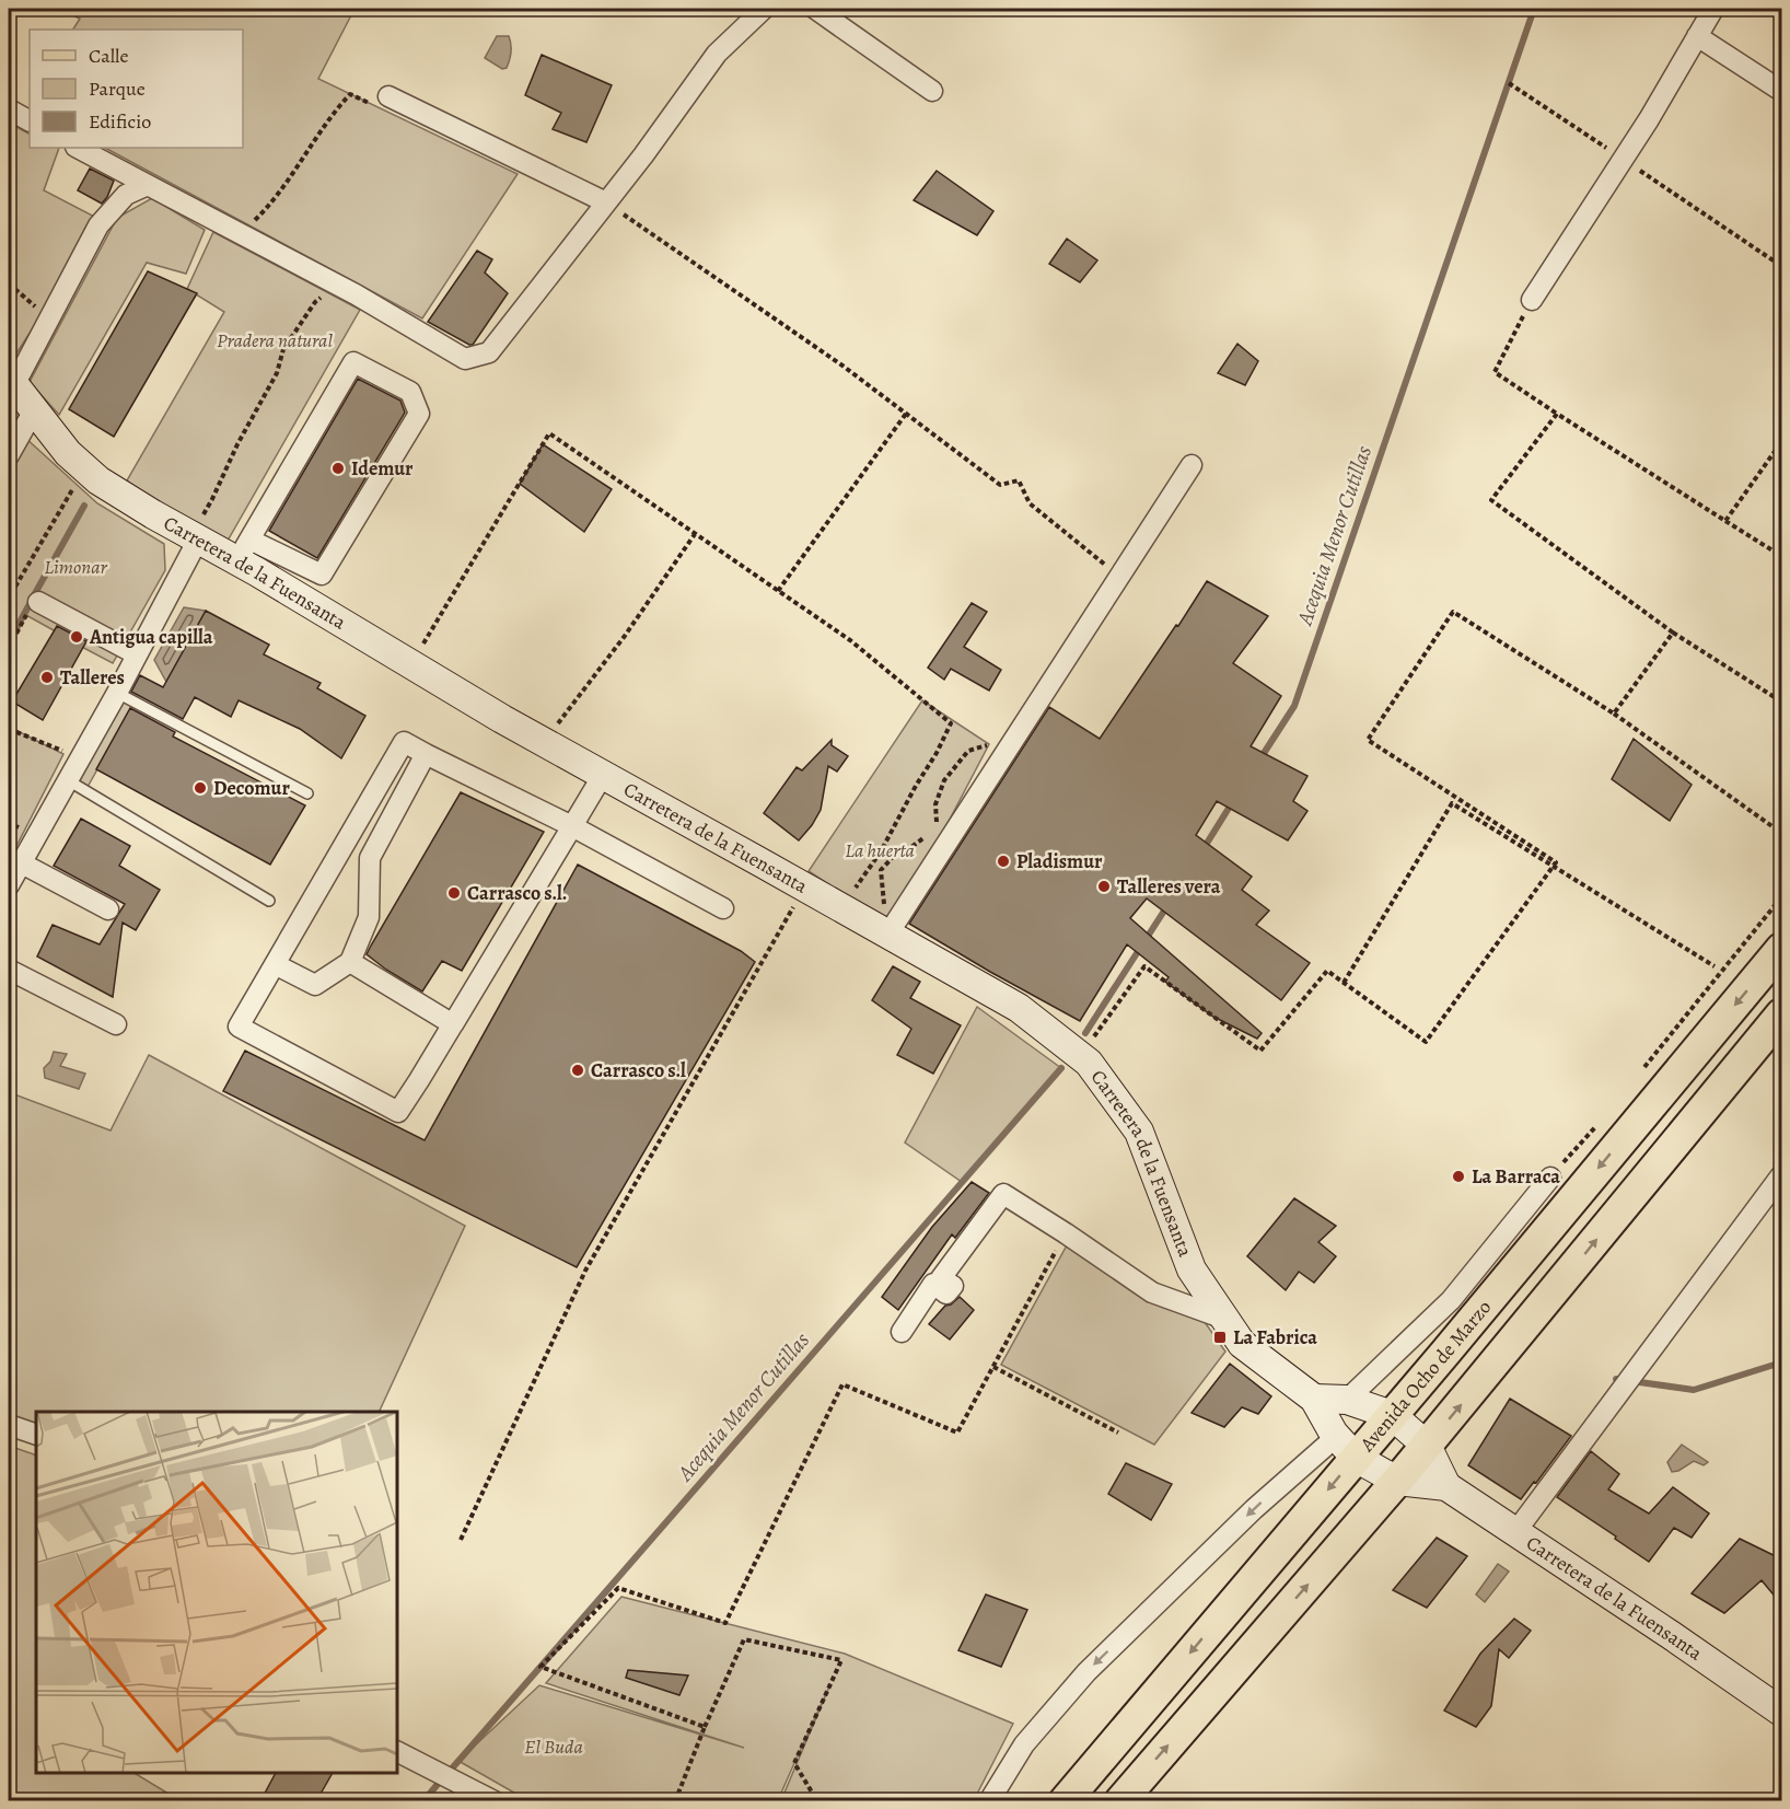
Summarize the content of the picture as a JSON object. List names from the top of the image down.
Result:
{
  "streets": {
    "main road": ["Carretera de la Fuensanta", "Avenida Ocho de Marzo"]
  },
  "water": ["Acequia Menor Cutillas"],
  "parks": [
    "Pradera natural",
    "Limonar",
    "La huerta",
    "El Buda"
  ],
  "places": {
    "other": [
      "Idemur",
      "Antigua capilla",
      "Talleres",
      "Decomur",
      "Pladismur",
      "Talleres vera",
      "Carrasco s.l.",
      "Carrasco s.l",
      "La Barraca"
    ],
    "transit": ["La Fabrica"]
  },
  "legend": ["Calle", "Parque", "Edificio"]
}
